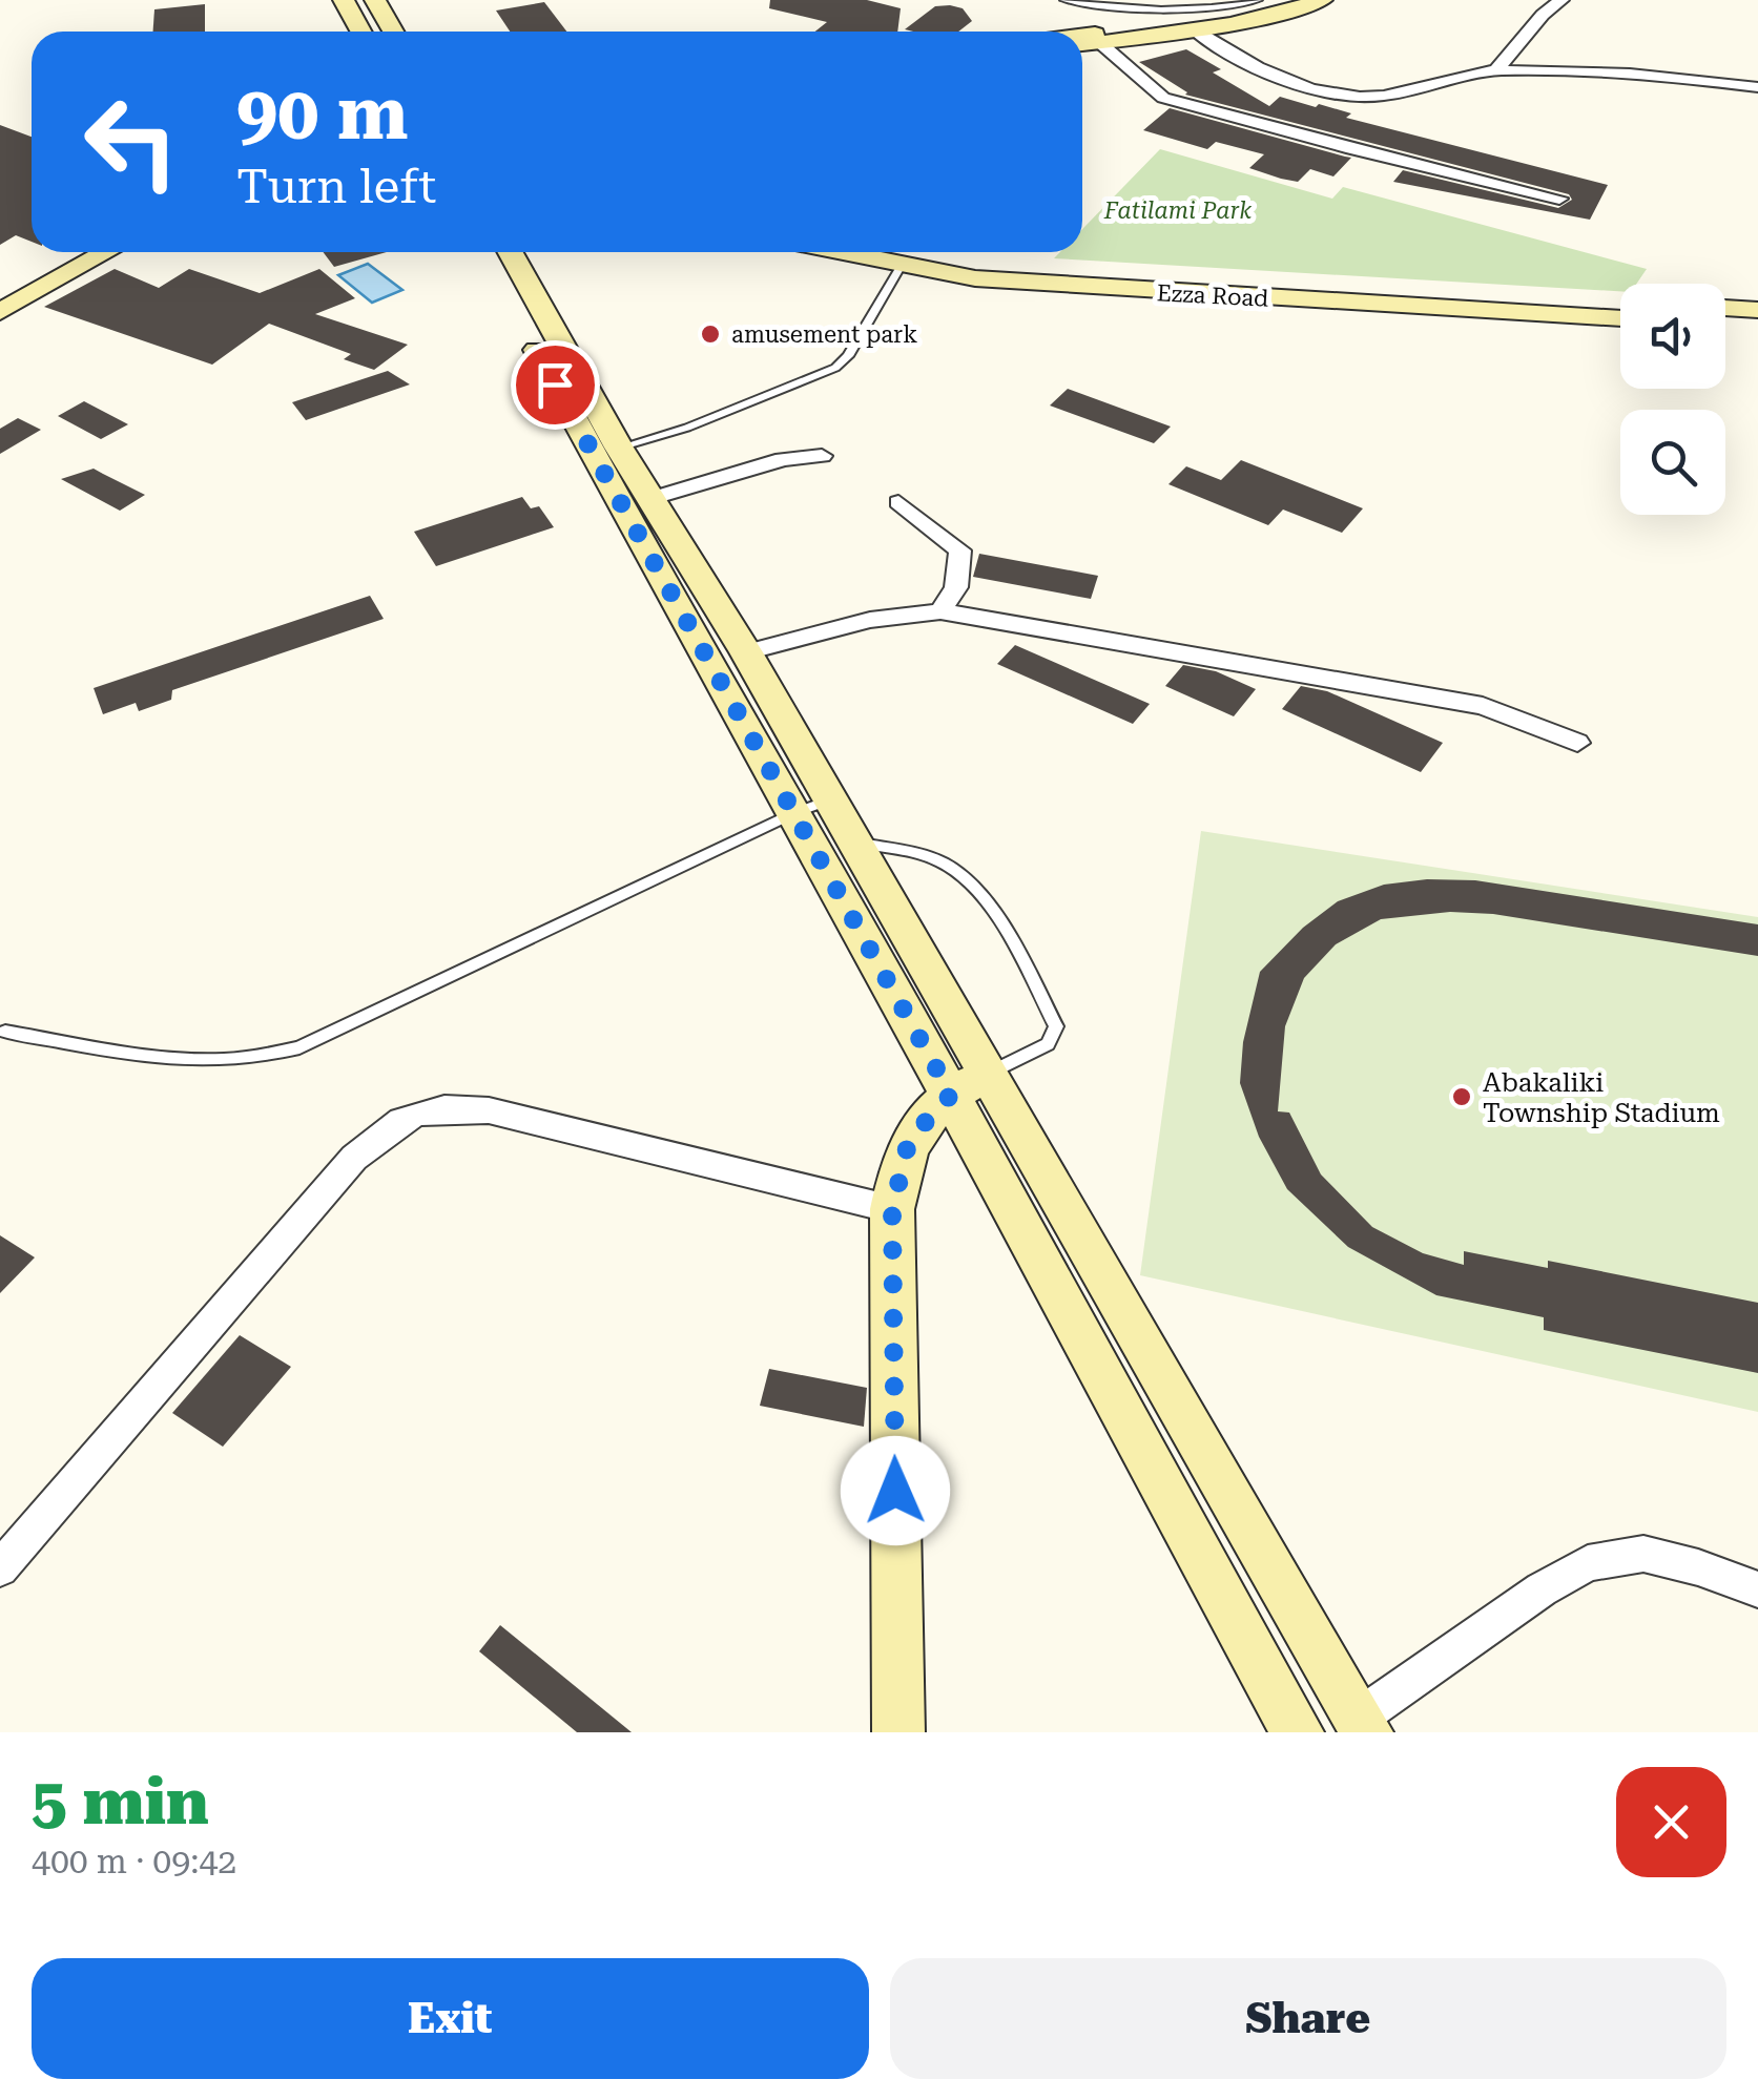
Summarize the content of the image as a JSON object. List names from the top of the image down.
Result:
{
  "streets": {
    "main road": ["Ezza Road"]
  },
  "parks": ["Fatilami Park"],
  "places": ["amusement park", "Abakaliki Township Stadium"],
  "page": {
    "turn": ["90 m", "Turn left"],
    "heading": ["5 min", "400 m · 09:42"],
    "buttons": ["Exit", "Share"]
  }
}
